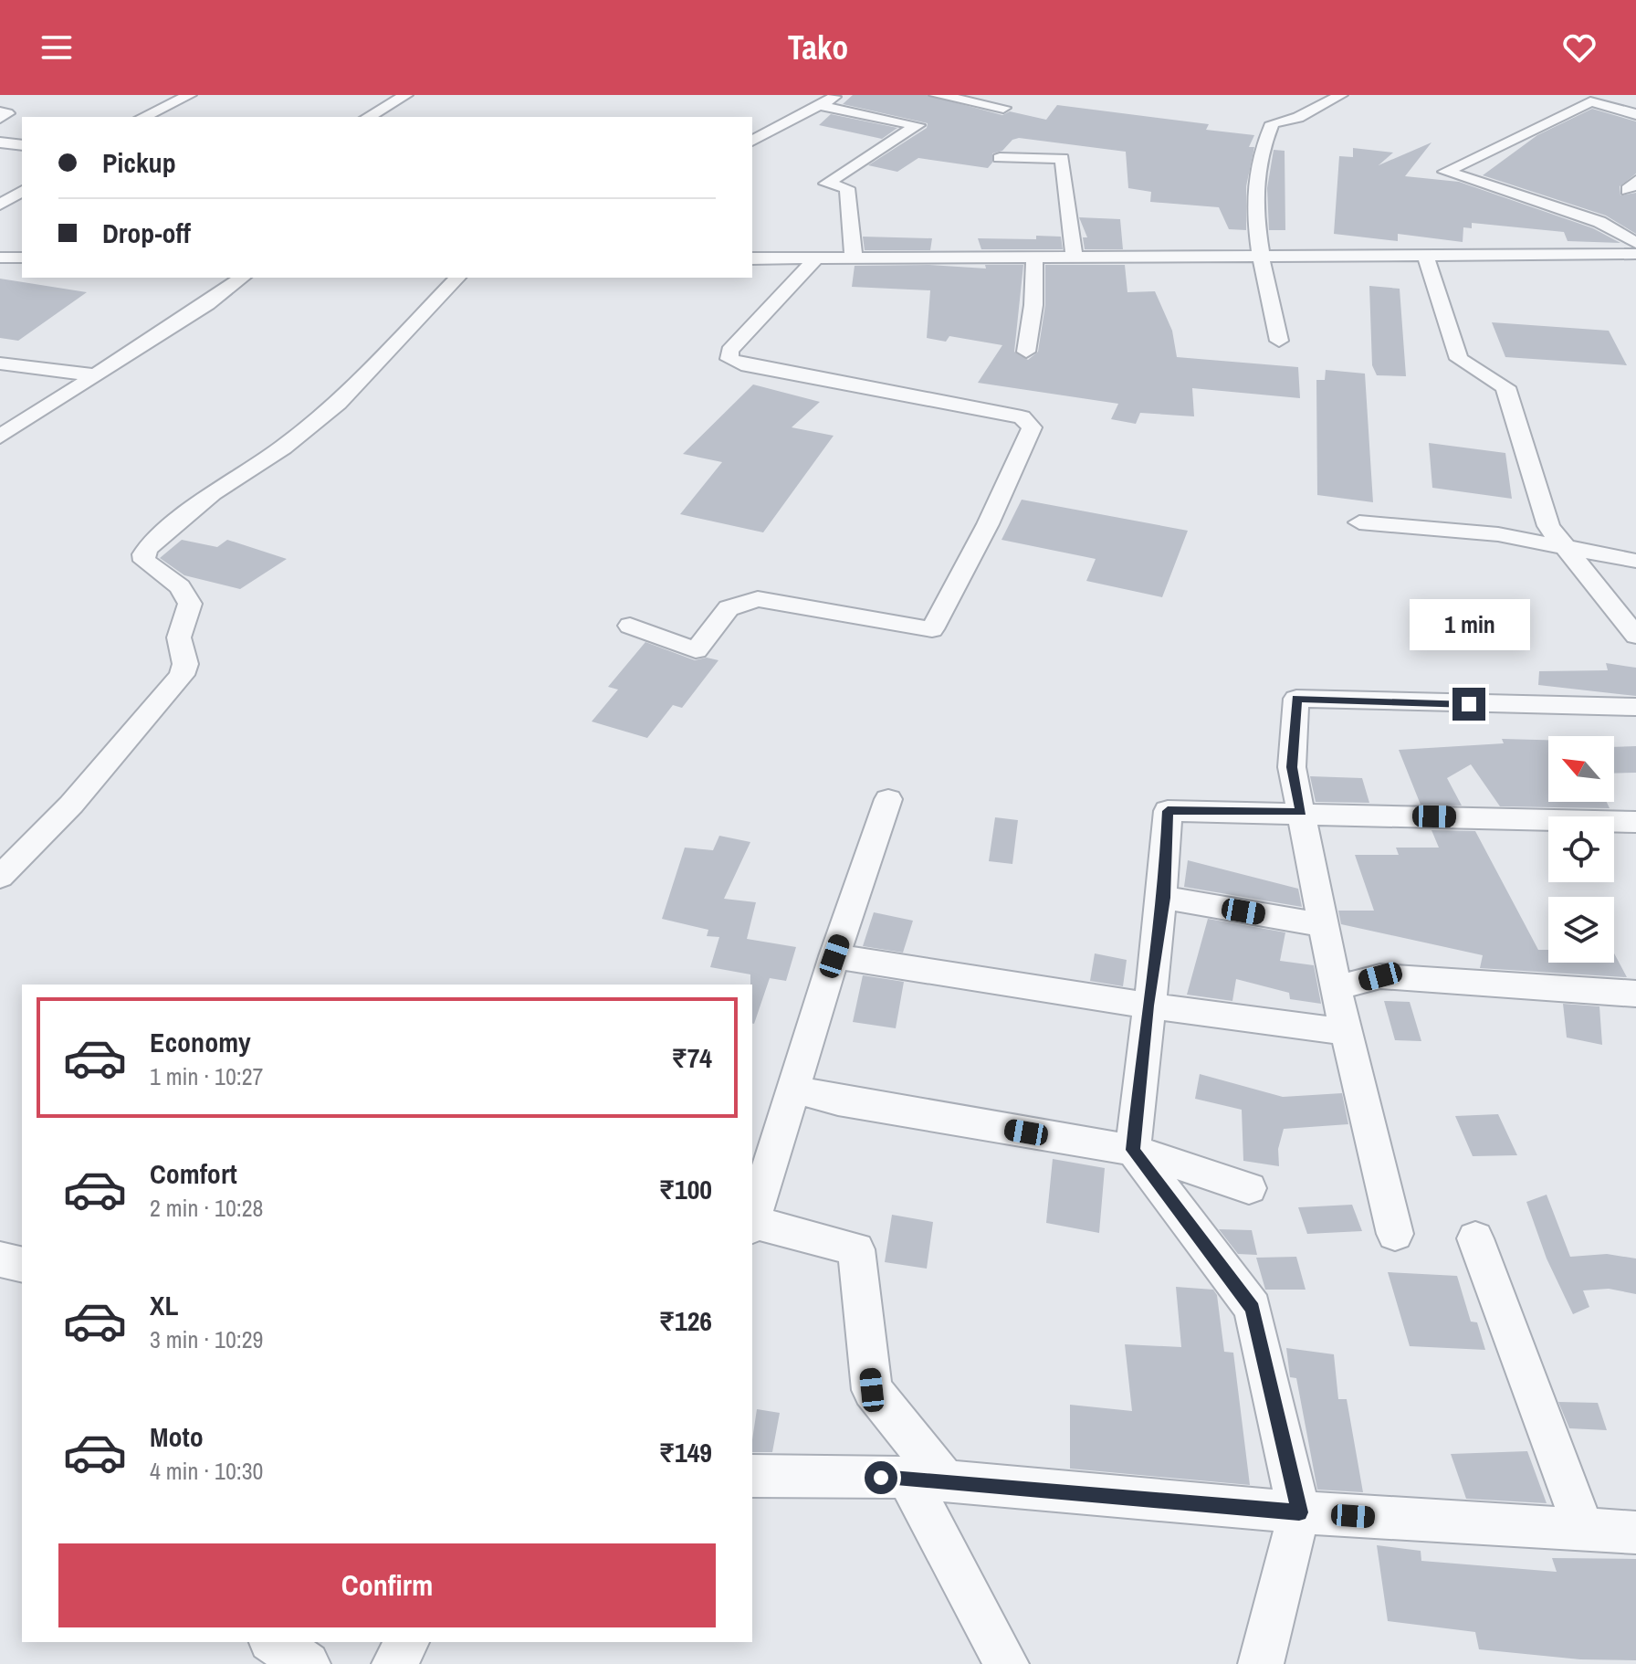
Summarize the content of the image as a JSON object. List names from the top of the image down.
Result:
{
  "north": "top left",
  "page": {
    "header": "Tako",
    "banner": ["Pickup", "Drop-off"],
    "bubble": "1 min",
    "list": [
      {
        "name": "Economy",
        "note": "1 min · 10:27",
        "value": "₹74"
      },
      {
        "name": "Comfort",
        "note": "2 min · 10:28",
        "value": "₹100"
      },
      {
        "name": "XL",
        "note": "3 min · 10:29",
        "value": "₹126"
      },
      {
        "name": "Moto",
        "note": "4 min · 10:30",
        "value": "₹149"
      }
    ],
    "buttons": "Confirm"
  }
}
